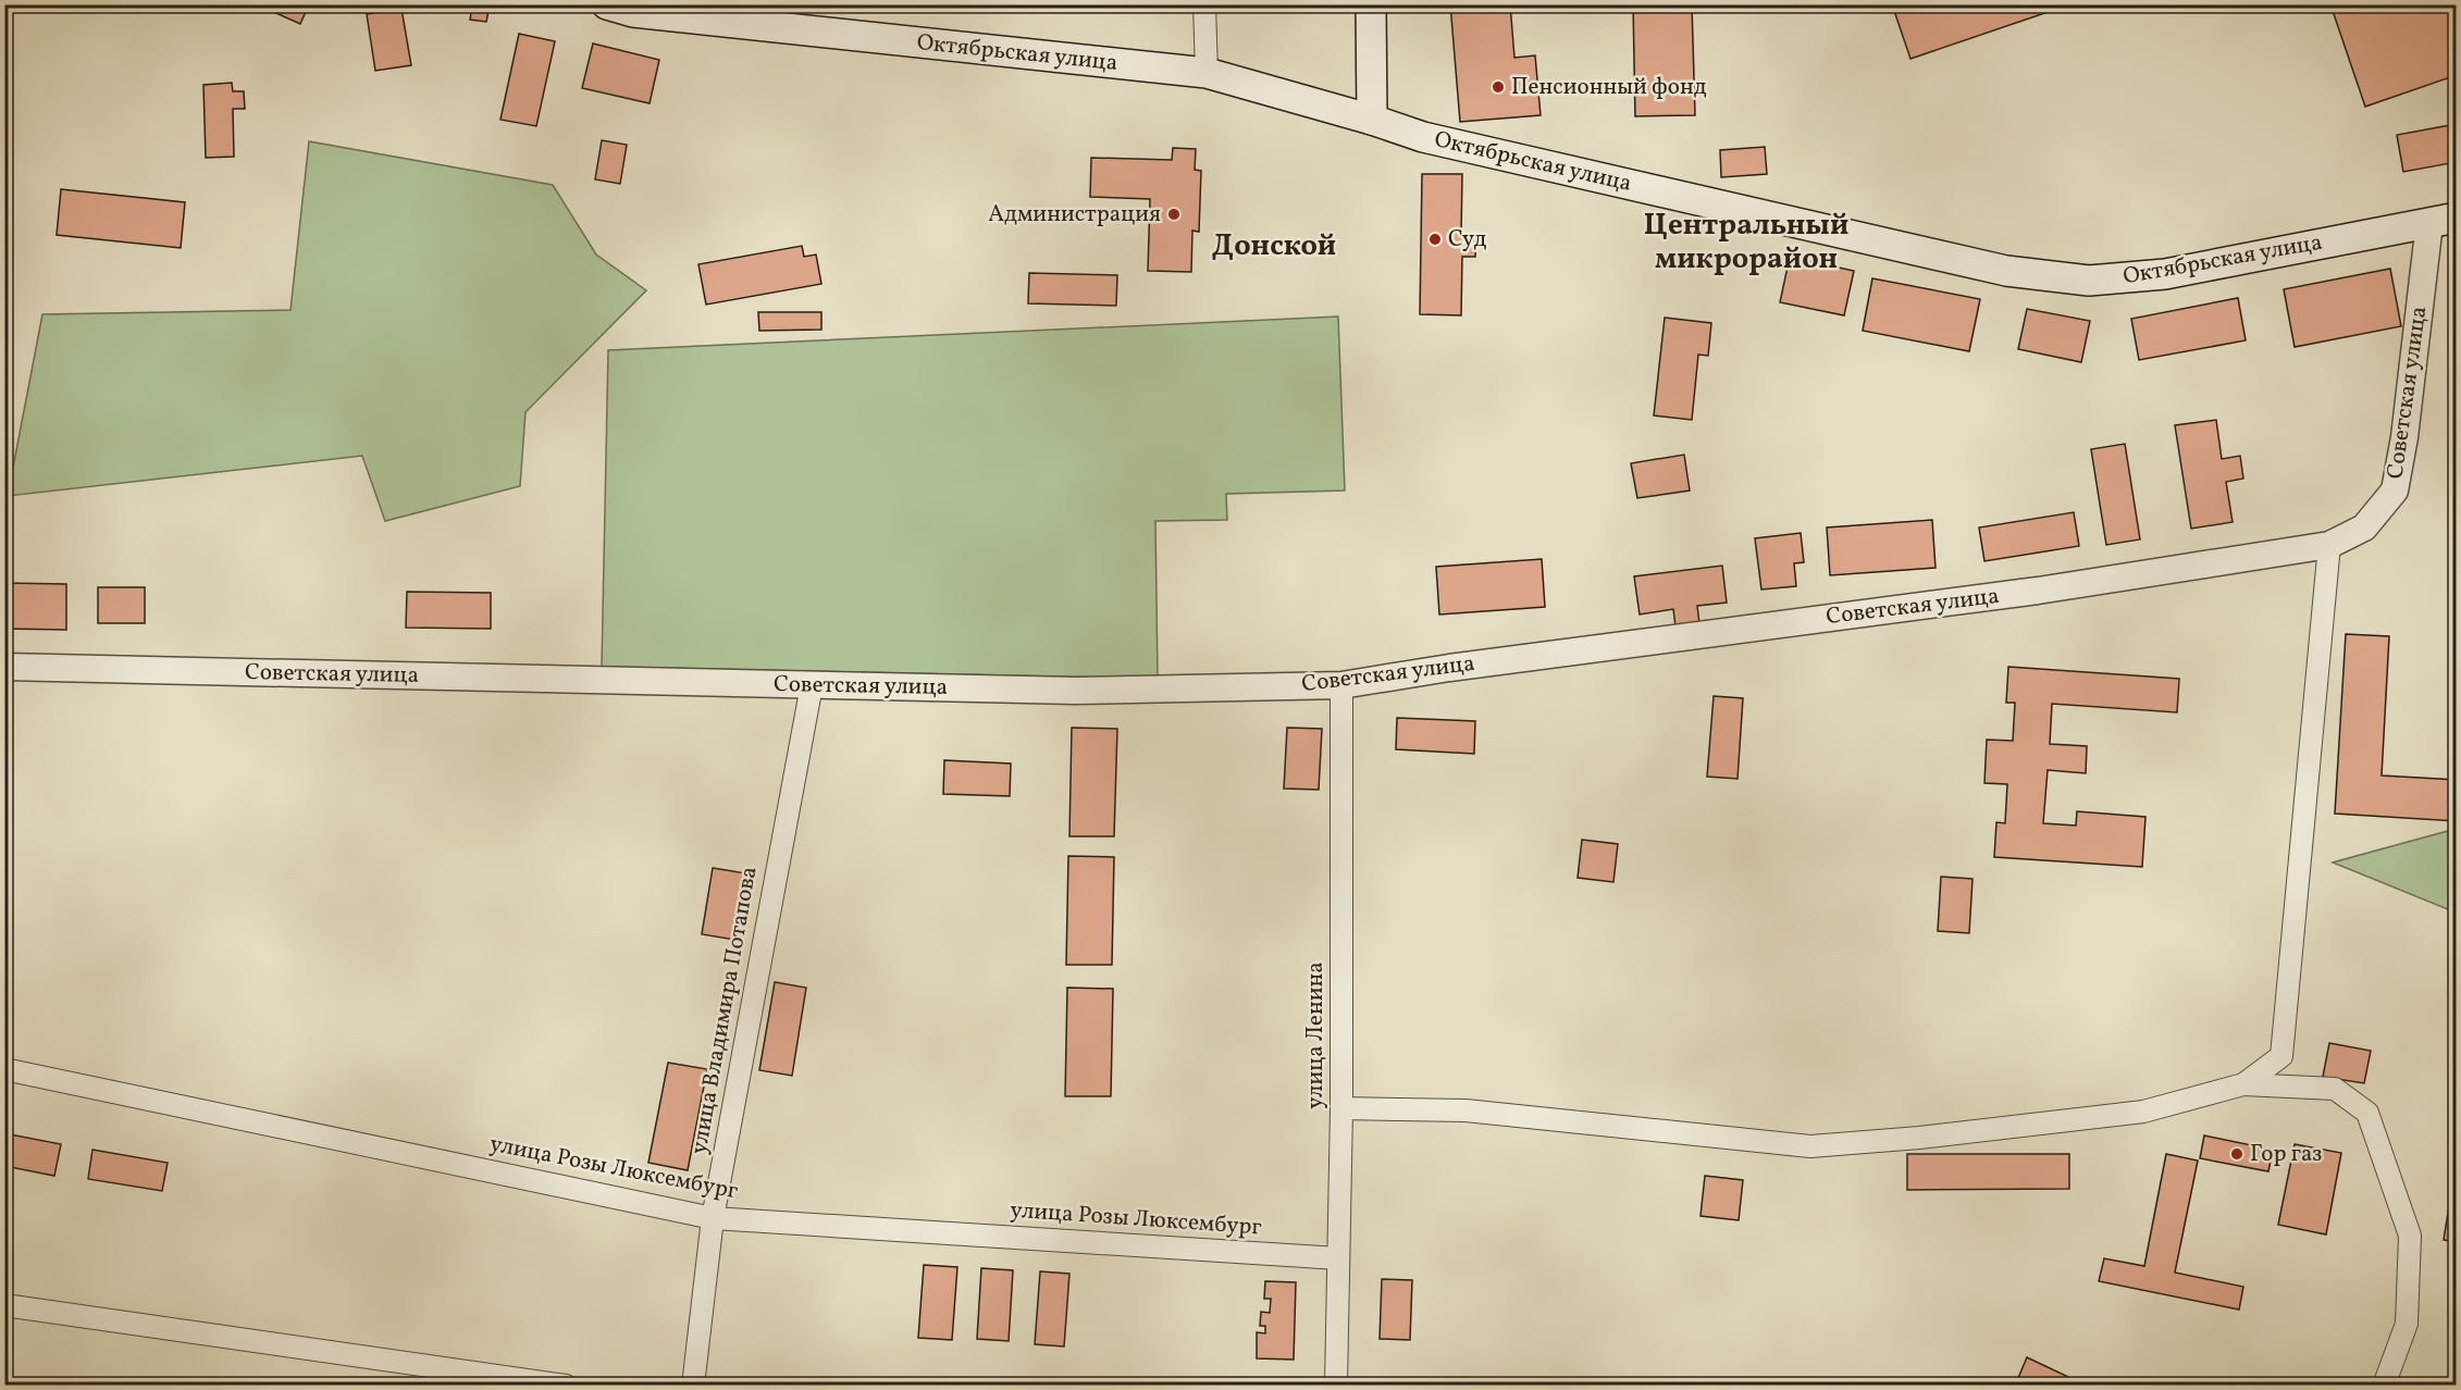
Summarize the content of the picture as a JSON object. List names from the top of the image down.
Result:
{
  "streets": {
    "main road": ["Октябрьская улица"],
    "street": [
      "Советская улица",
      "улица Владимира Потапова",
      "улица Ленина",
      "улица Розы Люксембург"
    ]
  },
  "crossings": [
    ["Октябрьская улица", "Советская улица"],
    ["Советская улица", "улица Владимира Потапова"],
    ["Советская улица", "улица Ленина"],
    ["улица Владимира Потапова", "улица Розы Люксембург"],
    ["улица Ленина", "улица Розы Люксембург"]
  ],
  "districts": ["Центральный микрорайон", "Донской"],
  "places": [
    "Пенсионный фонд",
    "Администрация",
    "Суд",
    "Гор газ"
  ]
}
